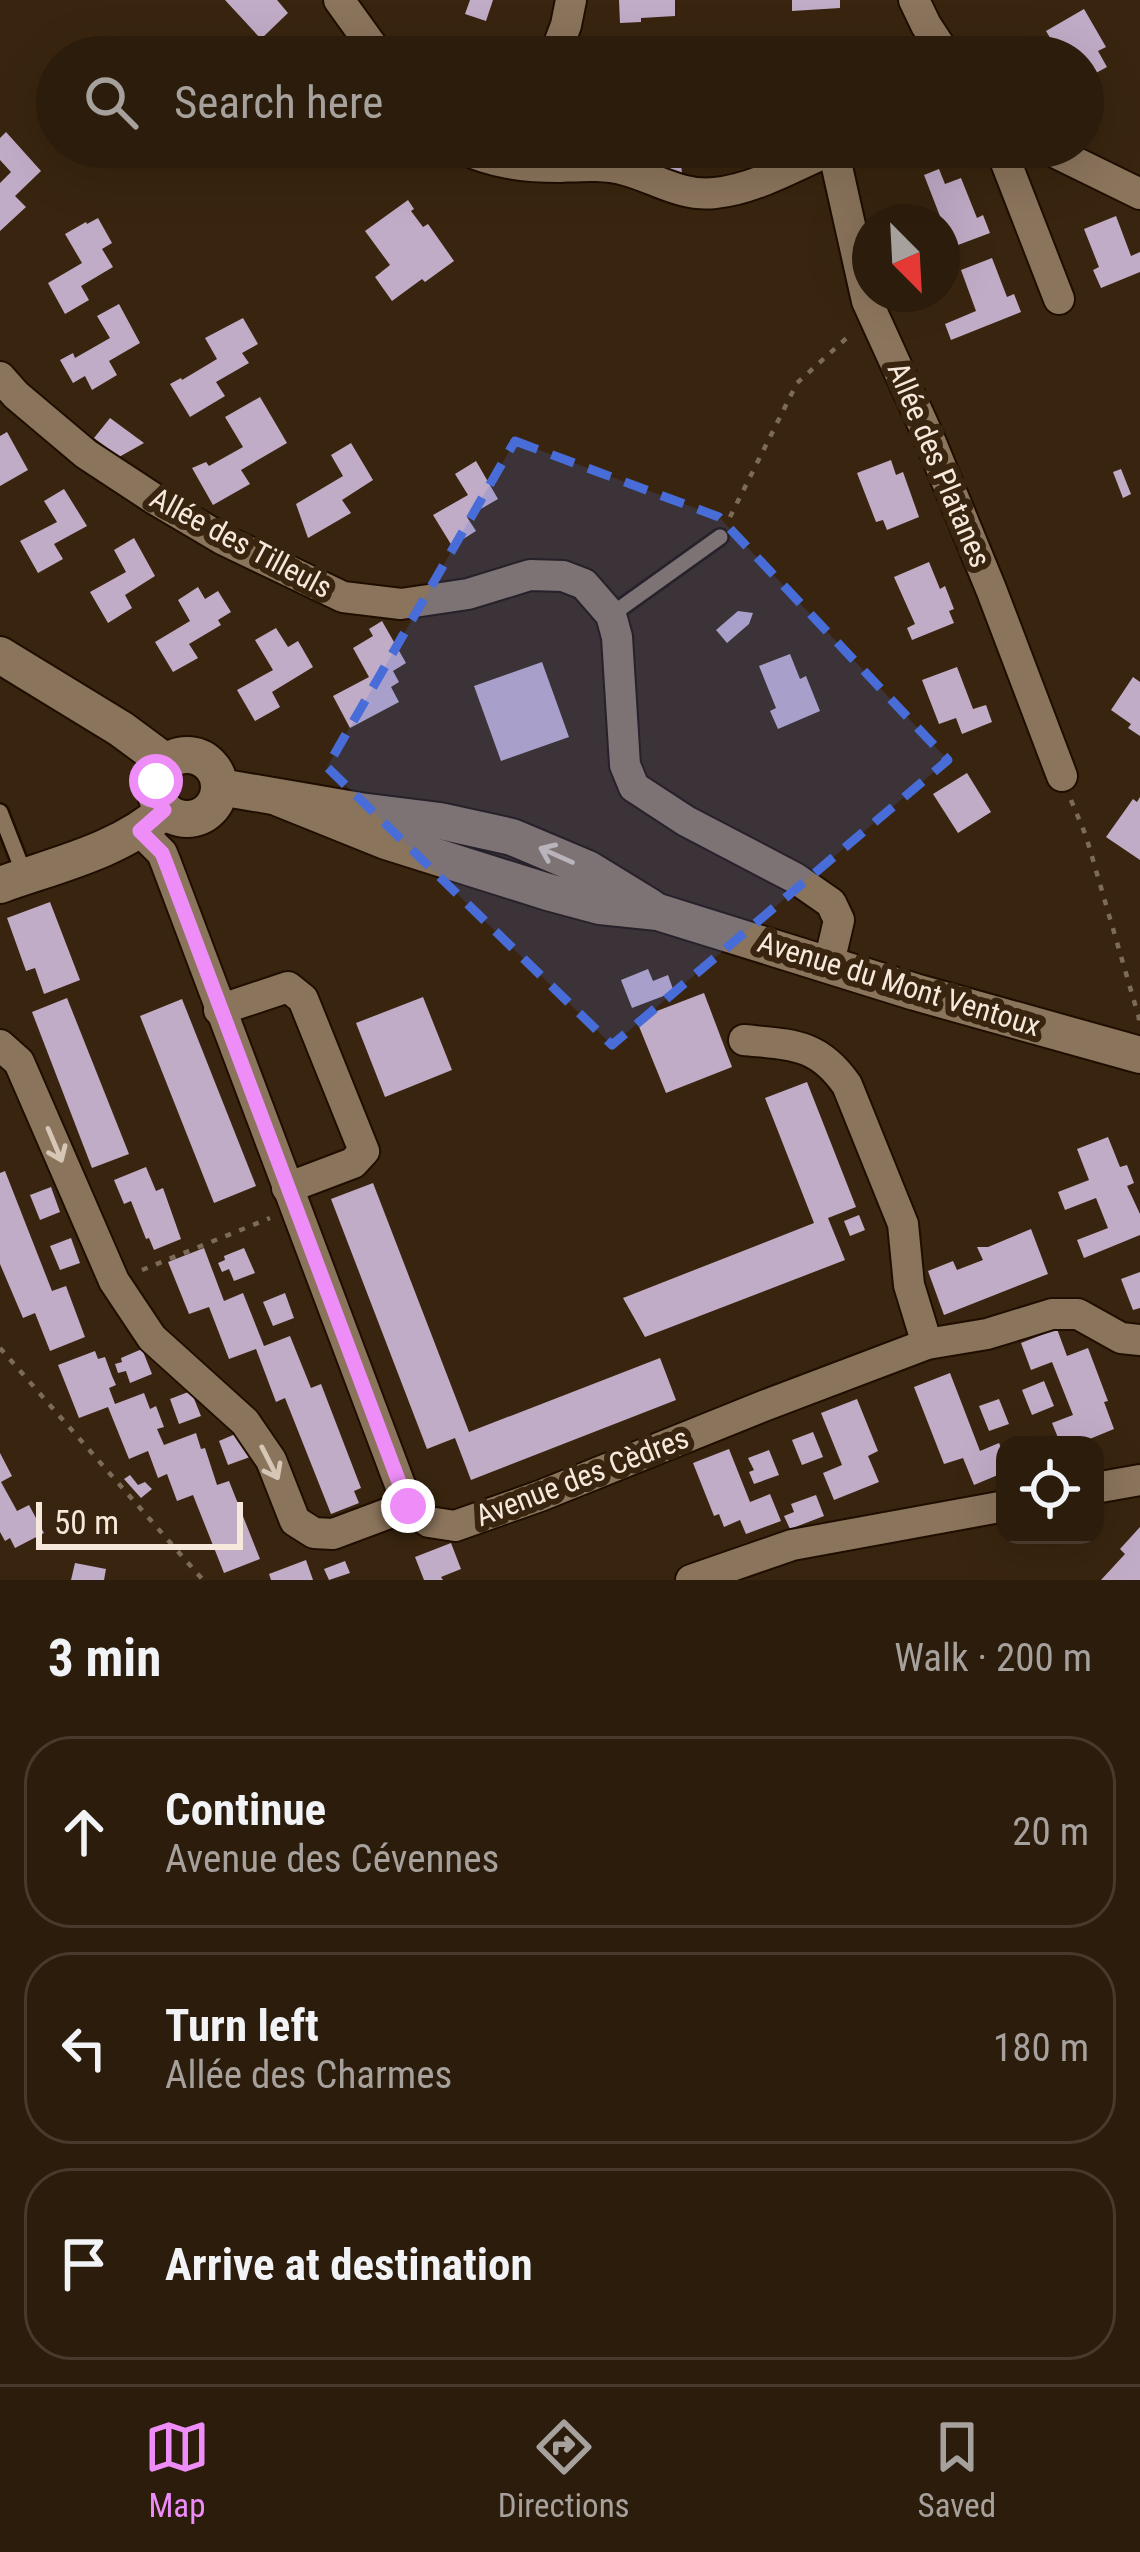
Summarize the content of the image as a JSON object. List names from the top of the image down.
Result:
{
  "streets": {
    "street": [
      "Allée des Platanes",
      "Allée des Tilleuls",
      "Avenue du Mont Ventoux",
      "Avenue des Cèdres"
    ]
  },
  "scale_bar": "50 m",
  "north": "bottom right",
  "page": {
    "search": "Search here",
    "scale": "50 m",
    "heading": ["3 min", "Walk · 200 m"],
    "list": [
      ["Continue", "Avenue des Cévennes", "20 m"],
      ["Turn left", "Allée des Charmes", "180 m"],
      "Arrive at destination"
    ],
    "nav": ["Map", "Directions", "Saved"]
  }
}
